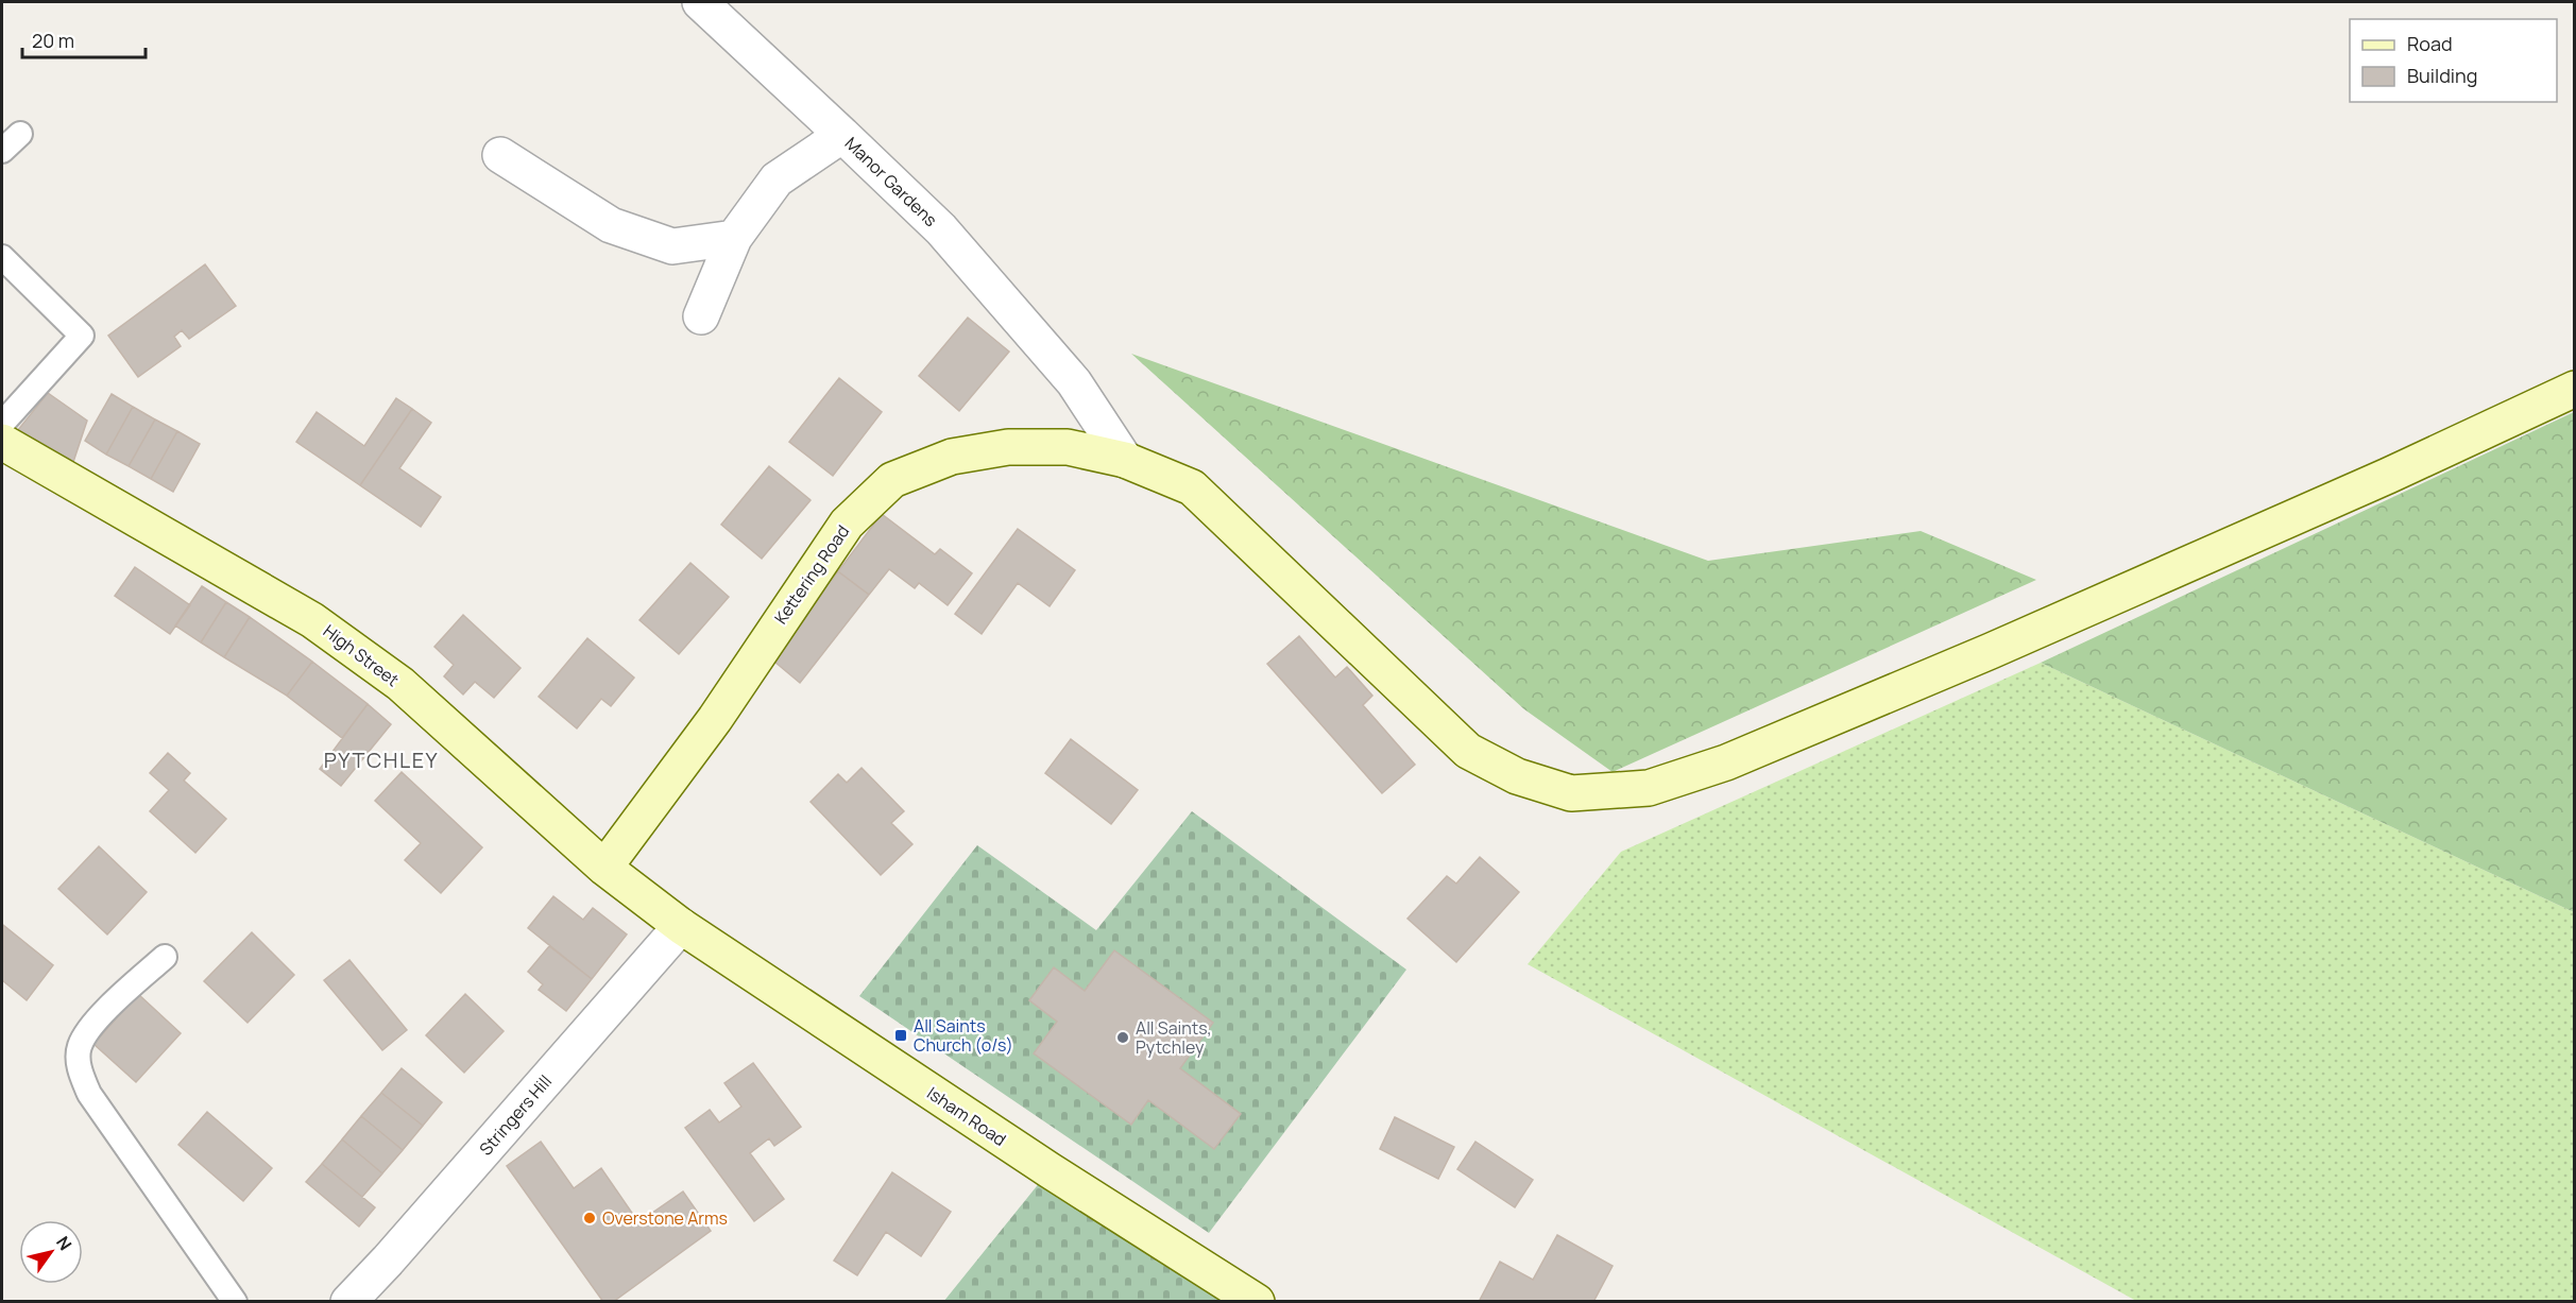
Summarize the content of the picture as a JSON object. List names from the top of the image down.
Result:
{
  "streets": {
    "street": [
      "Manor Gardens",
      "Kettering Road",
      "High Street",
      "Stringers Hill",
      "Isham Road"
    ]
  },
  "crossings": [
    ["Manor Gardens", "Kettering Road"],
    ["Kettering Road", "High Street"],
    ["High Street", "Stringers Hill"],
    ["High Street", "Isham Road"],
    ["Stringers Hill", "Isham Road"]
  ],
  "districts": ["PYTCHLEY"],
  "places": {
    "transit": ["All Saints Church (o/s)"],
    "other": ["All Saints, Pytchley", "Overstone Arms"]
  },
  "legend": ["Road", "Building"],
  "scale_bar": "20 m",
  "north": "top right"
}
